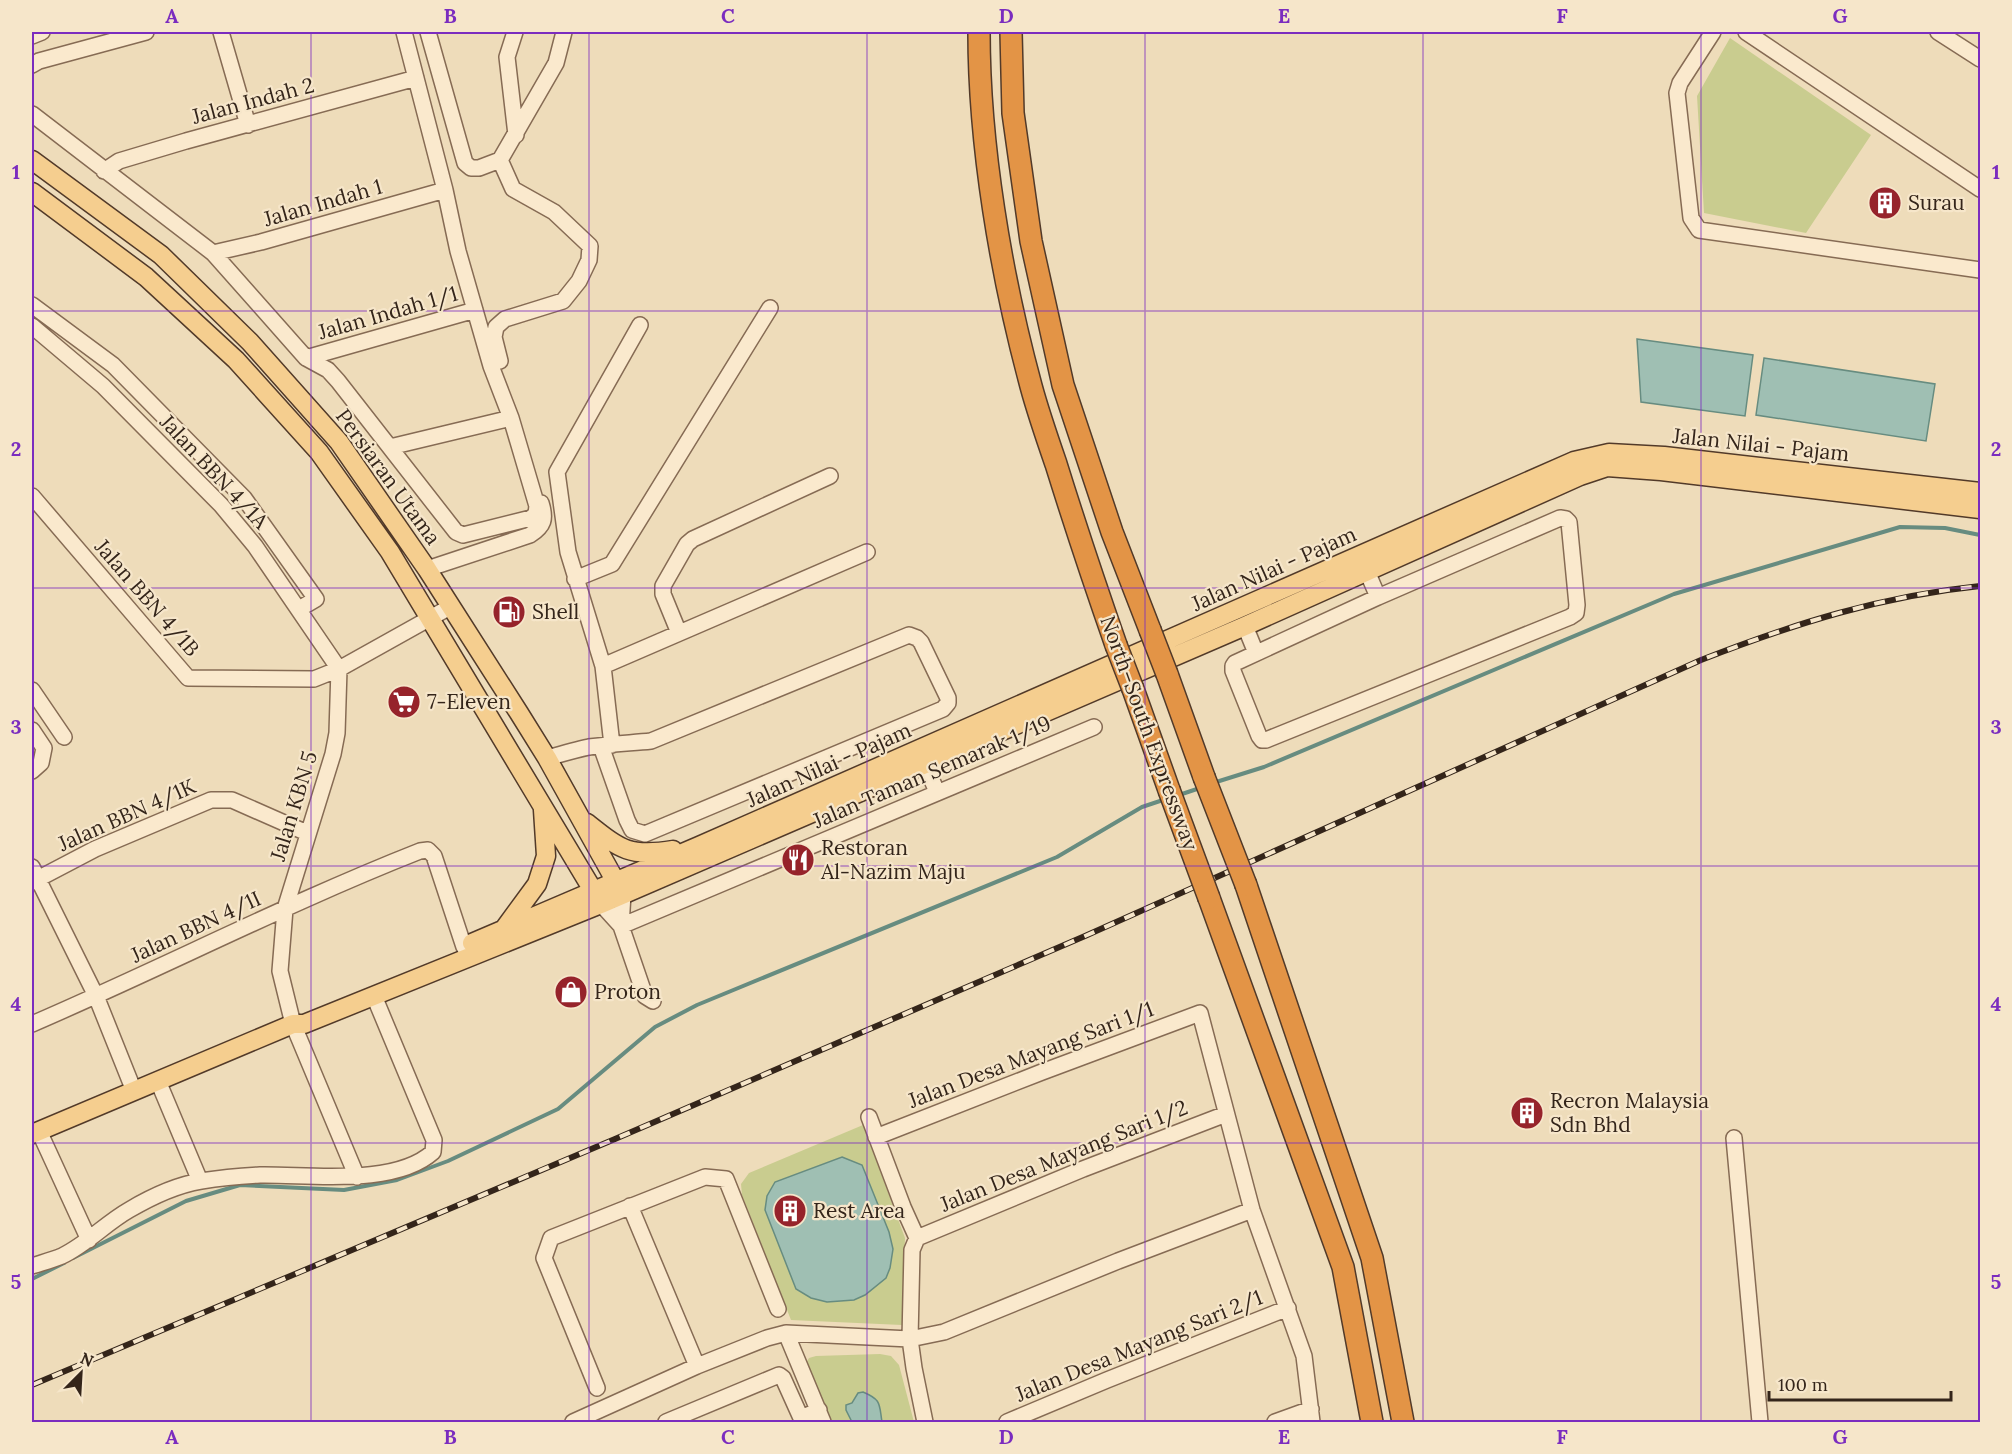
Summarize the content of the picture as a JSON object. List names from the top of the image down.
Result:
{
  "streets": {
    "highway": ["North–South Expressway"],
    "main road": ["Jalan Nilai - Pajam", "Persiaran Utama"],
    "street": [
      "Jalan Indah 2",
      "Jalan Indah 1",
      "Jalan Indah 1/1",
      "Jalan BBN 4/1A",
      "Jalan BBN 4/1B",
      "Jalan Taman Semarak 1/19",
      "Jalan KBN 5",
      "Jalan BBN 4/1K",
      "Jalan BBN 4/1I",
      "Jalan Desa Mayang Sari 1/1",
      "Jalan Desa Mayang Sari 1/2",
      "Jalan Desa Mayang Sari 2/1"
    ]
  },
  "crossings": [
    ["Jalan Indah 2", "Jalan Indah 1/1"],
    ["Jalan Indah 1", "Jalan Indah 1/1"],
    ["Jalan Nilai - Pajam", "Persiaran Utama"],
    ["Jalan BBN 4/1A", "Jalan BBN 4/1B"],
    ["Jalan BBN 4/1A", "Jalan KBN 5"],
    ["Persiaran Utama", "Jalan BBN 4/1B"],
    ["Jalan BBN 4/1B", "Jalan KBN 5"],
    ["Jalan KBN 5", "Jalan BBN 4/1K"],
    ["Jalan KBN 5", "Jalan BBN 4/1I"],
    ["Jalan Desa Mayang Sari 1/1", "Jalan Desa Mayang Sari 1/2"]
  ],
  "places": {
    "building": ["Surau", "Recron Malaysia Sdn Bhd", "Rest Area"],
    "fuel station": ["Shell"],
    "supermarket": ["7-Eleven"],
    "restaurant": ["Restoran Al-Nazim Maju"],
    "shop": ["Proton"]
  },
  "scale_bar": "100 m",
  "north": "top right",
  "grid": {
    "columns": [
      "A",
      "B",
      "C",
      "D",
      "E",
      "F",
      "G"
    ],
    "rows": [
      "1",
      "2",
      "3",
      "4",
      "5"
    ]
  }
}
